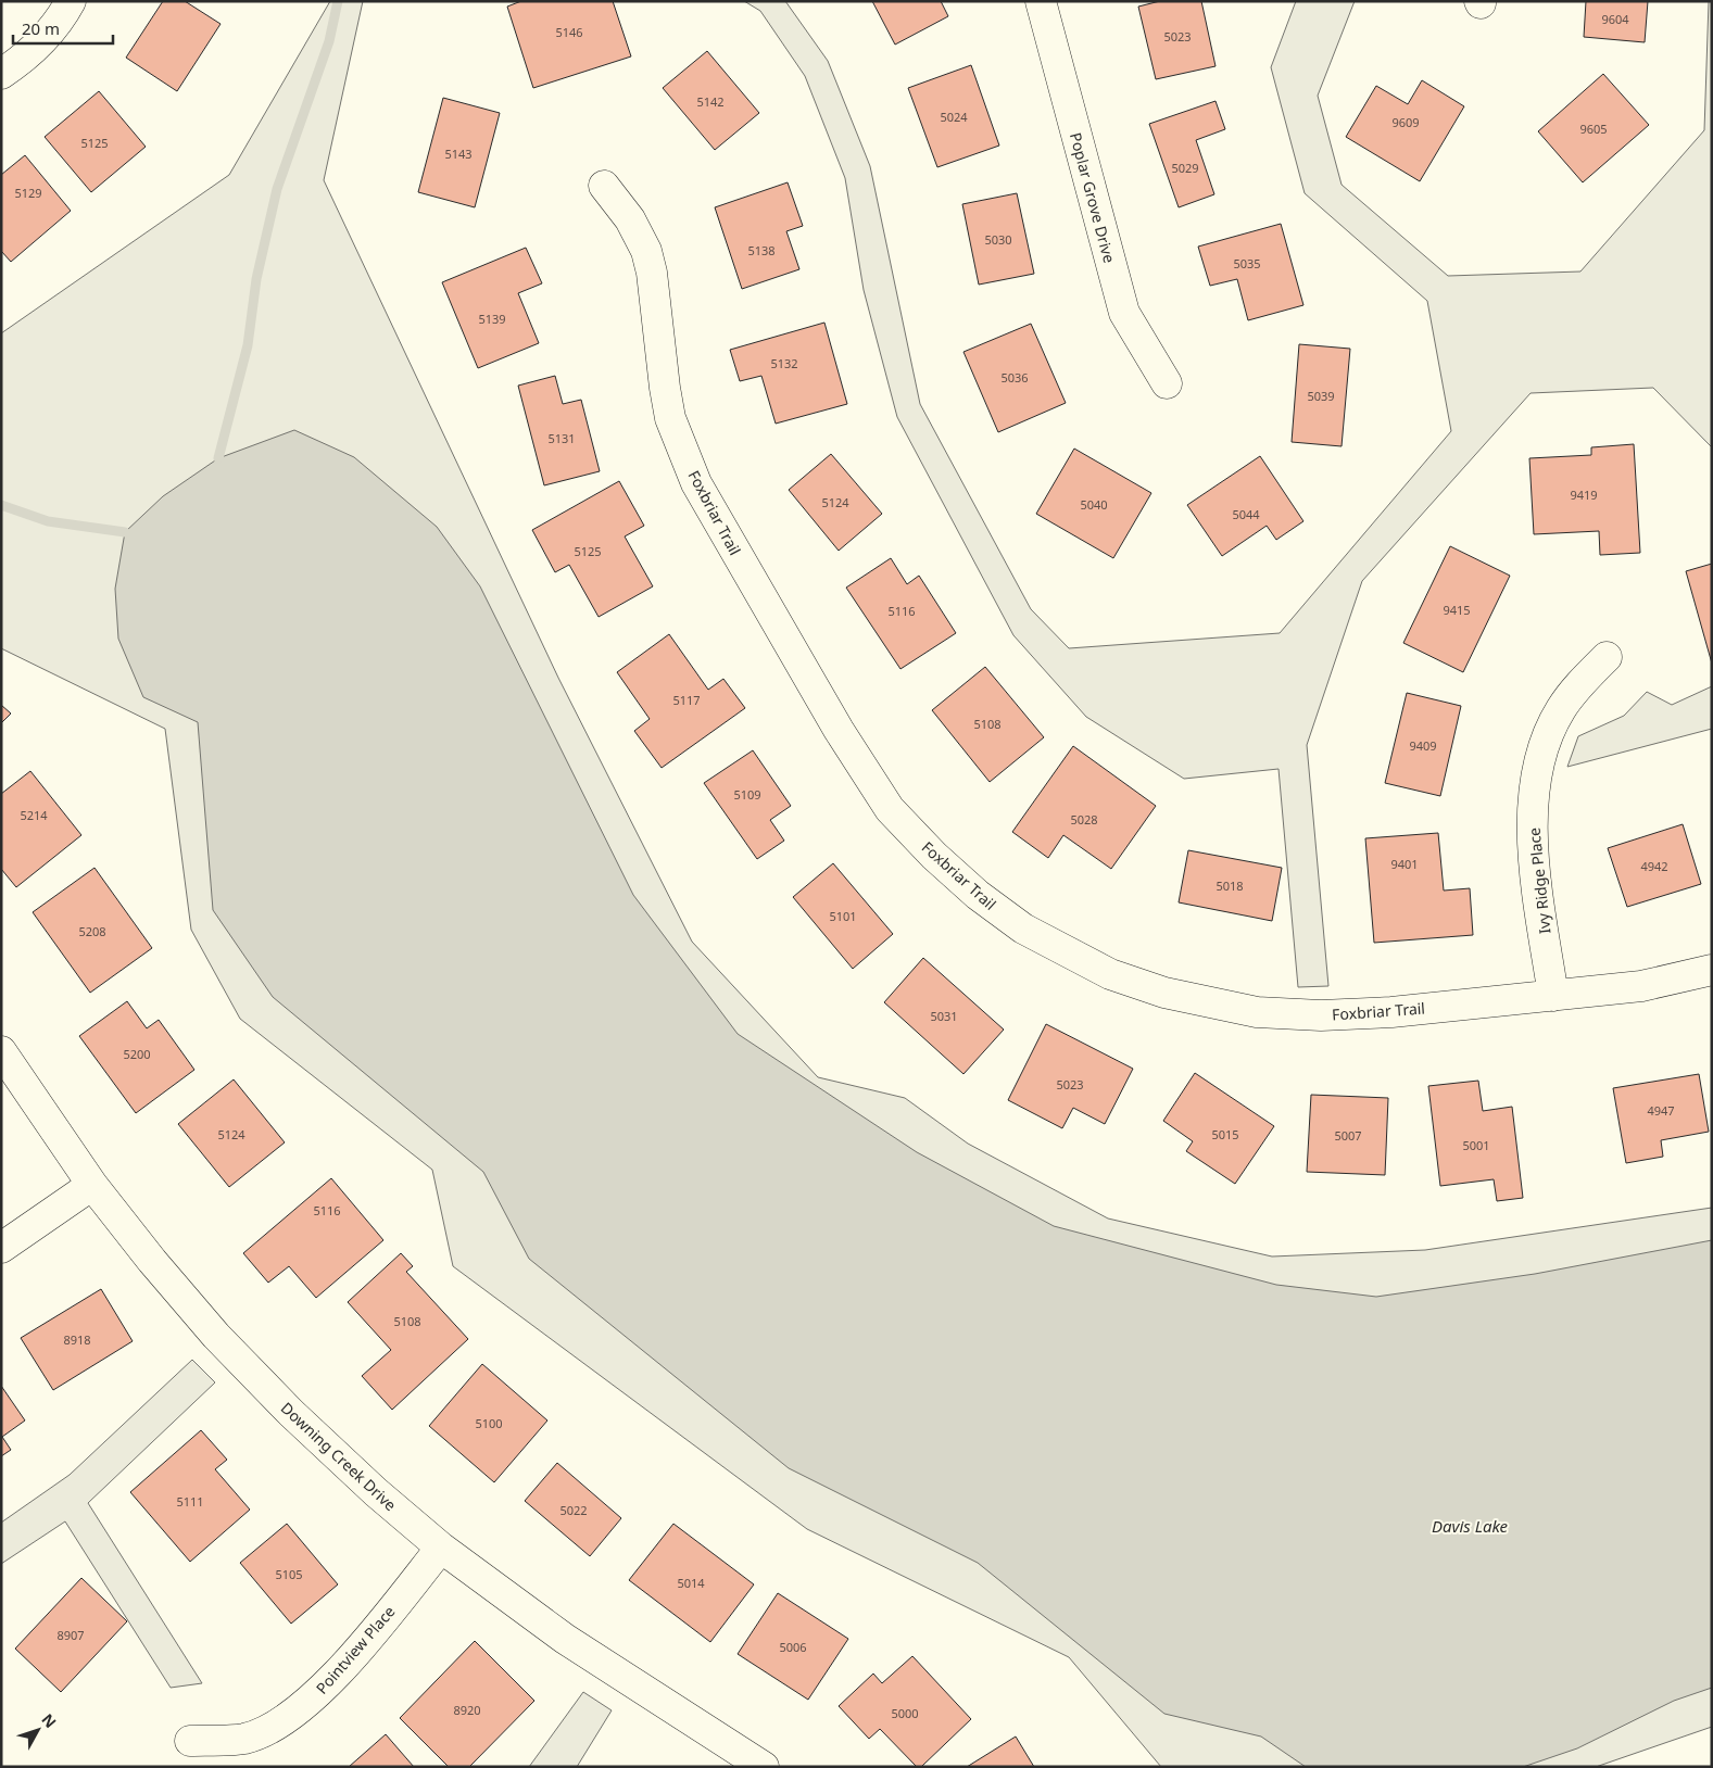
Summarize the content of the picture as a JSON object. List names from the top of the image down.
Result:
{
  "streets": {
    "street": [
      "Poplar Grove Drive",
      "Foxbriar Trail",
      "Ivy Ridge Place",
      "Downing Creek Drive",
      "Pointview Place"
    ]
  },
  "crossings": [
    ["Foxbriar Trail", "Ivy Ridge Place"],
    ["Downing Creek Drive", "Pointview Place"]
  ],
  "water": ["Davis Lake"],
  "house_numbers": [
    "9604",
    "5146",
    "5023",
    "5142",
    "5024",
    "9609",
    "9605",
    "5125",
    "5143",
    "5029",
    "5129",
    "5030",
    "5138",
    "5035",
    "5139",
    "5132",
    "5036",
    "5039",
    "5131",
    "9419",
    "5124",
    "5040",
    "5044",
    "5125",
    "9415",
    "5116",
    "5117",
    "5108",
    "9409",
    "5109",
    "5214",
    "5028",
    "9401",
    "4942",
    "5018",
    "5101",
    "5208",
    "5031",
    "5200",
    "5023",
    "4947",
    "5124",
    "5015",
    "5007",
    "5001",
    "5116",
    "5108",
    "8918",
    "5100",
    "5111",
    "5022",
    "5105",
    "5014",
    "8907",
    "5006",
    "8920",
    "5000"
  ],
  "scale_bar": "20 m",
  "north": "top right"
}
